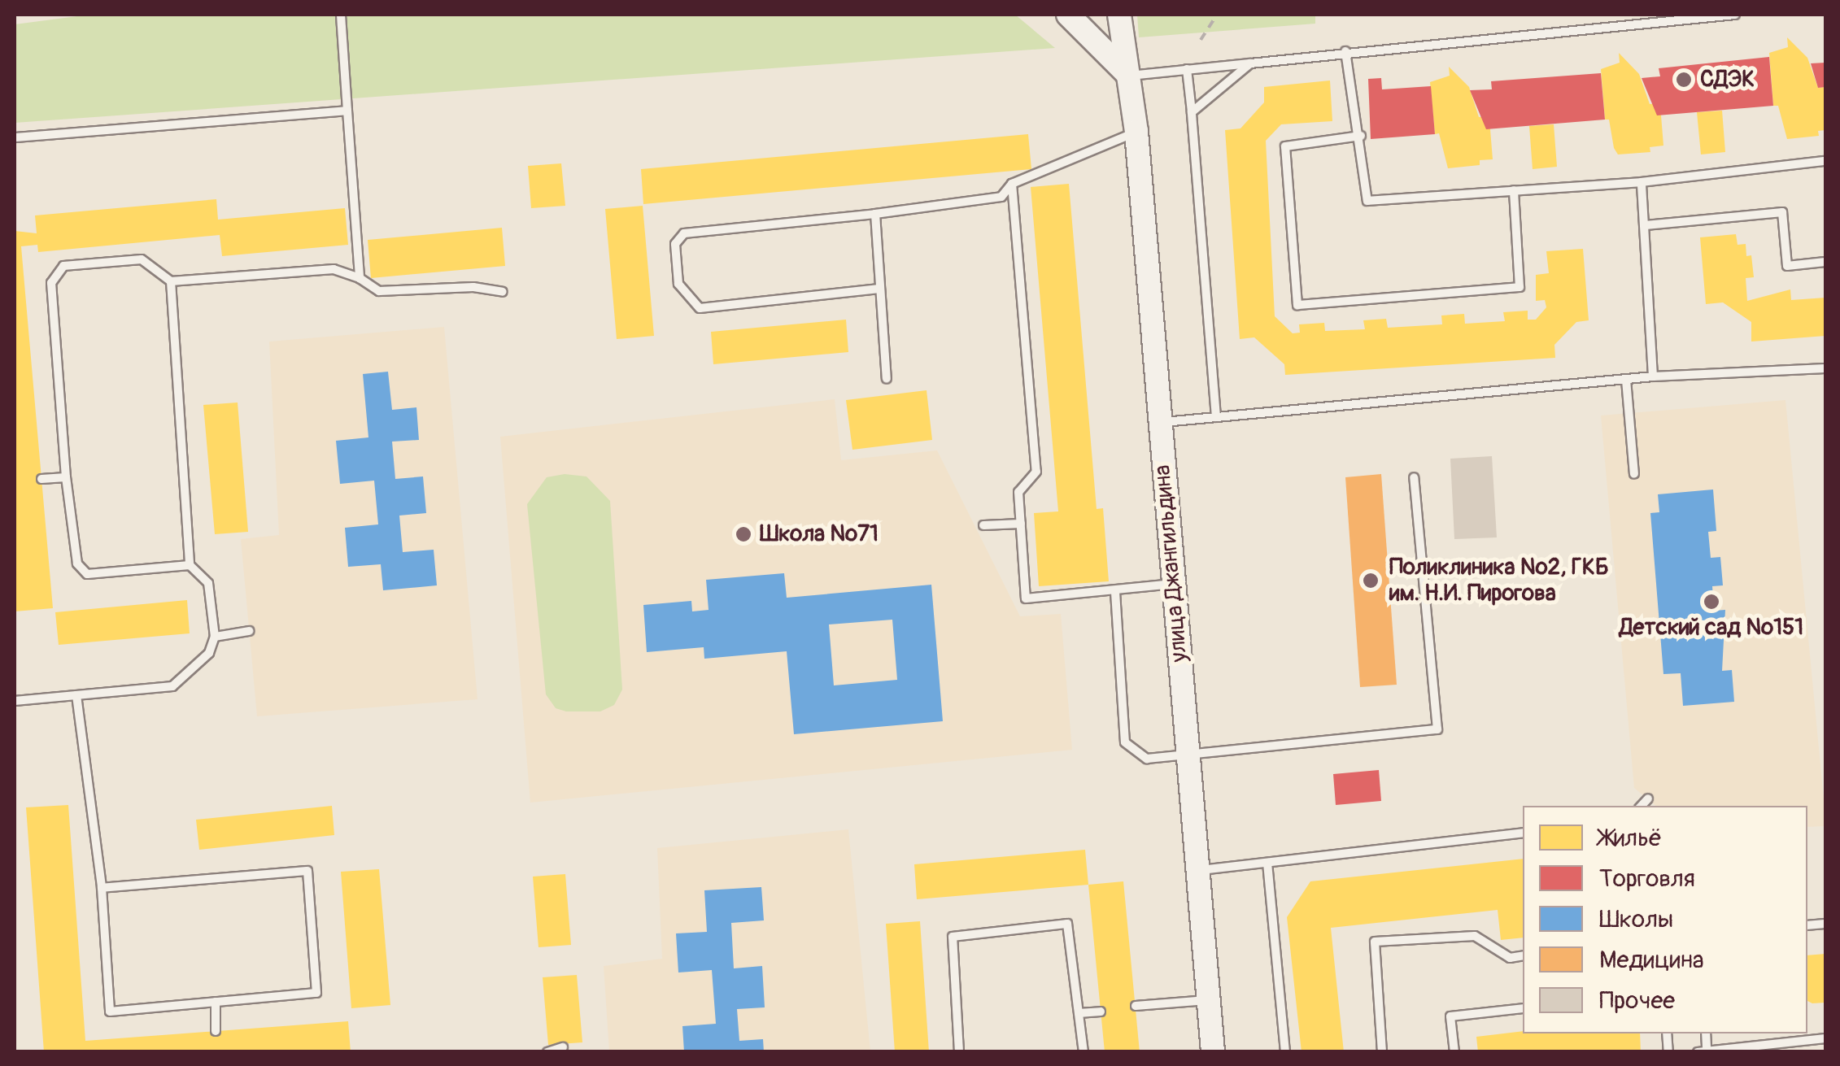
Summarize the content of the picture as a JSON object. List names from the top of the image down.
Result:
{
  "streets": {
    "main road": ["улица Джангильдина"]
  },
  "places": [
    "СДЭК",
    "Школа №71",
    "Поликлиника №2, ГКБ им. Н.И. Пирогова",
    "Детский сад №151"
  ],
  "legend": [
    "Жильё",
    "Торговля",
    "Школы",
    "Медицина",
    "Прочее"
  ]
}
